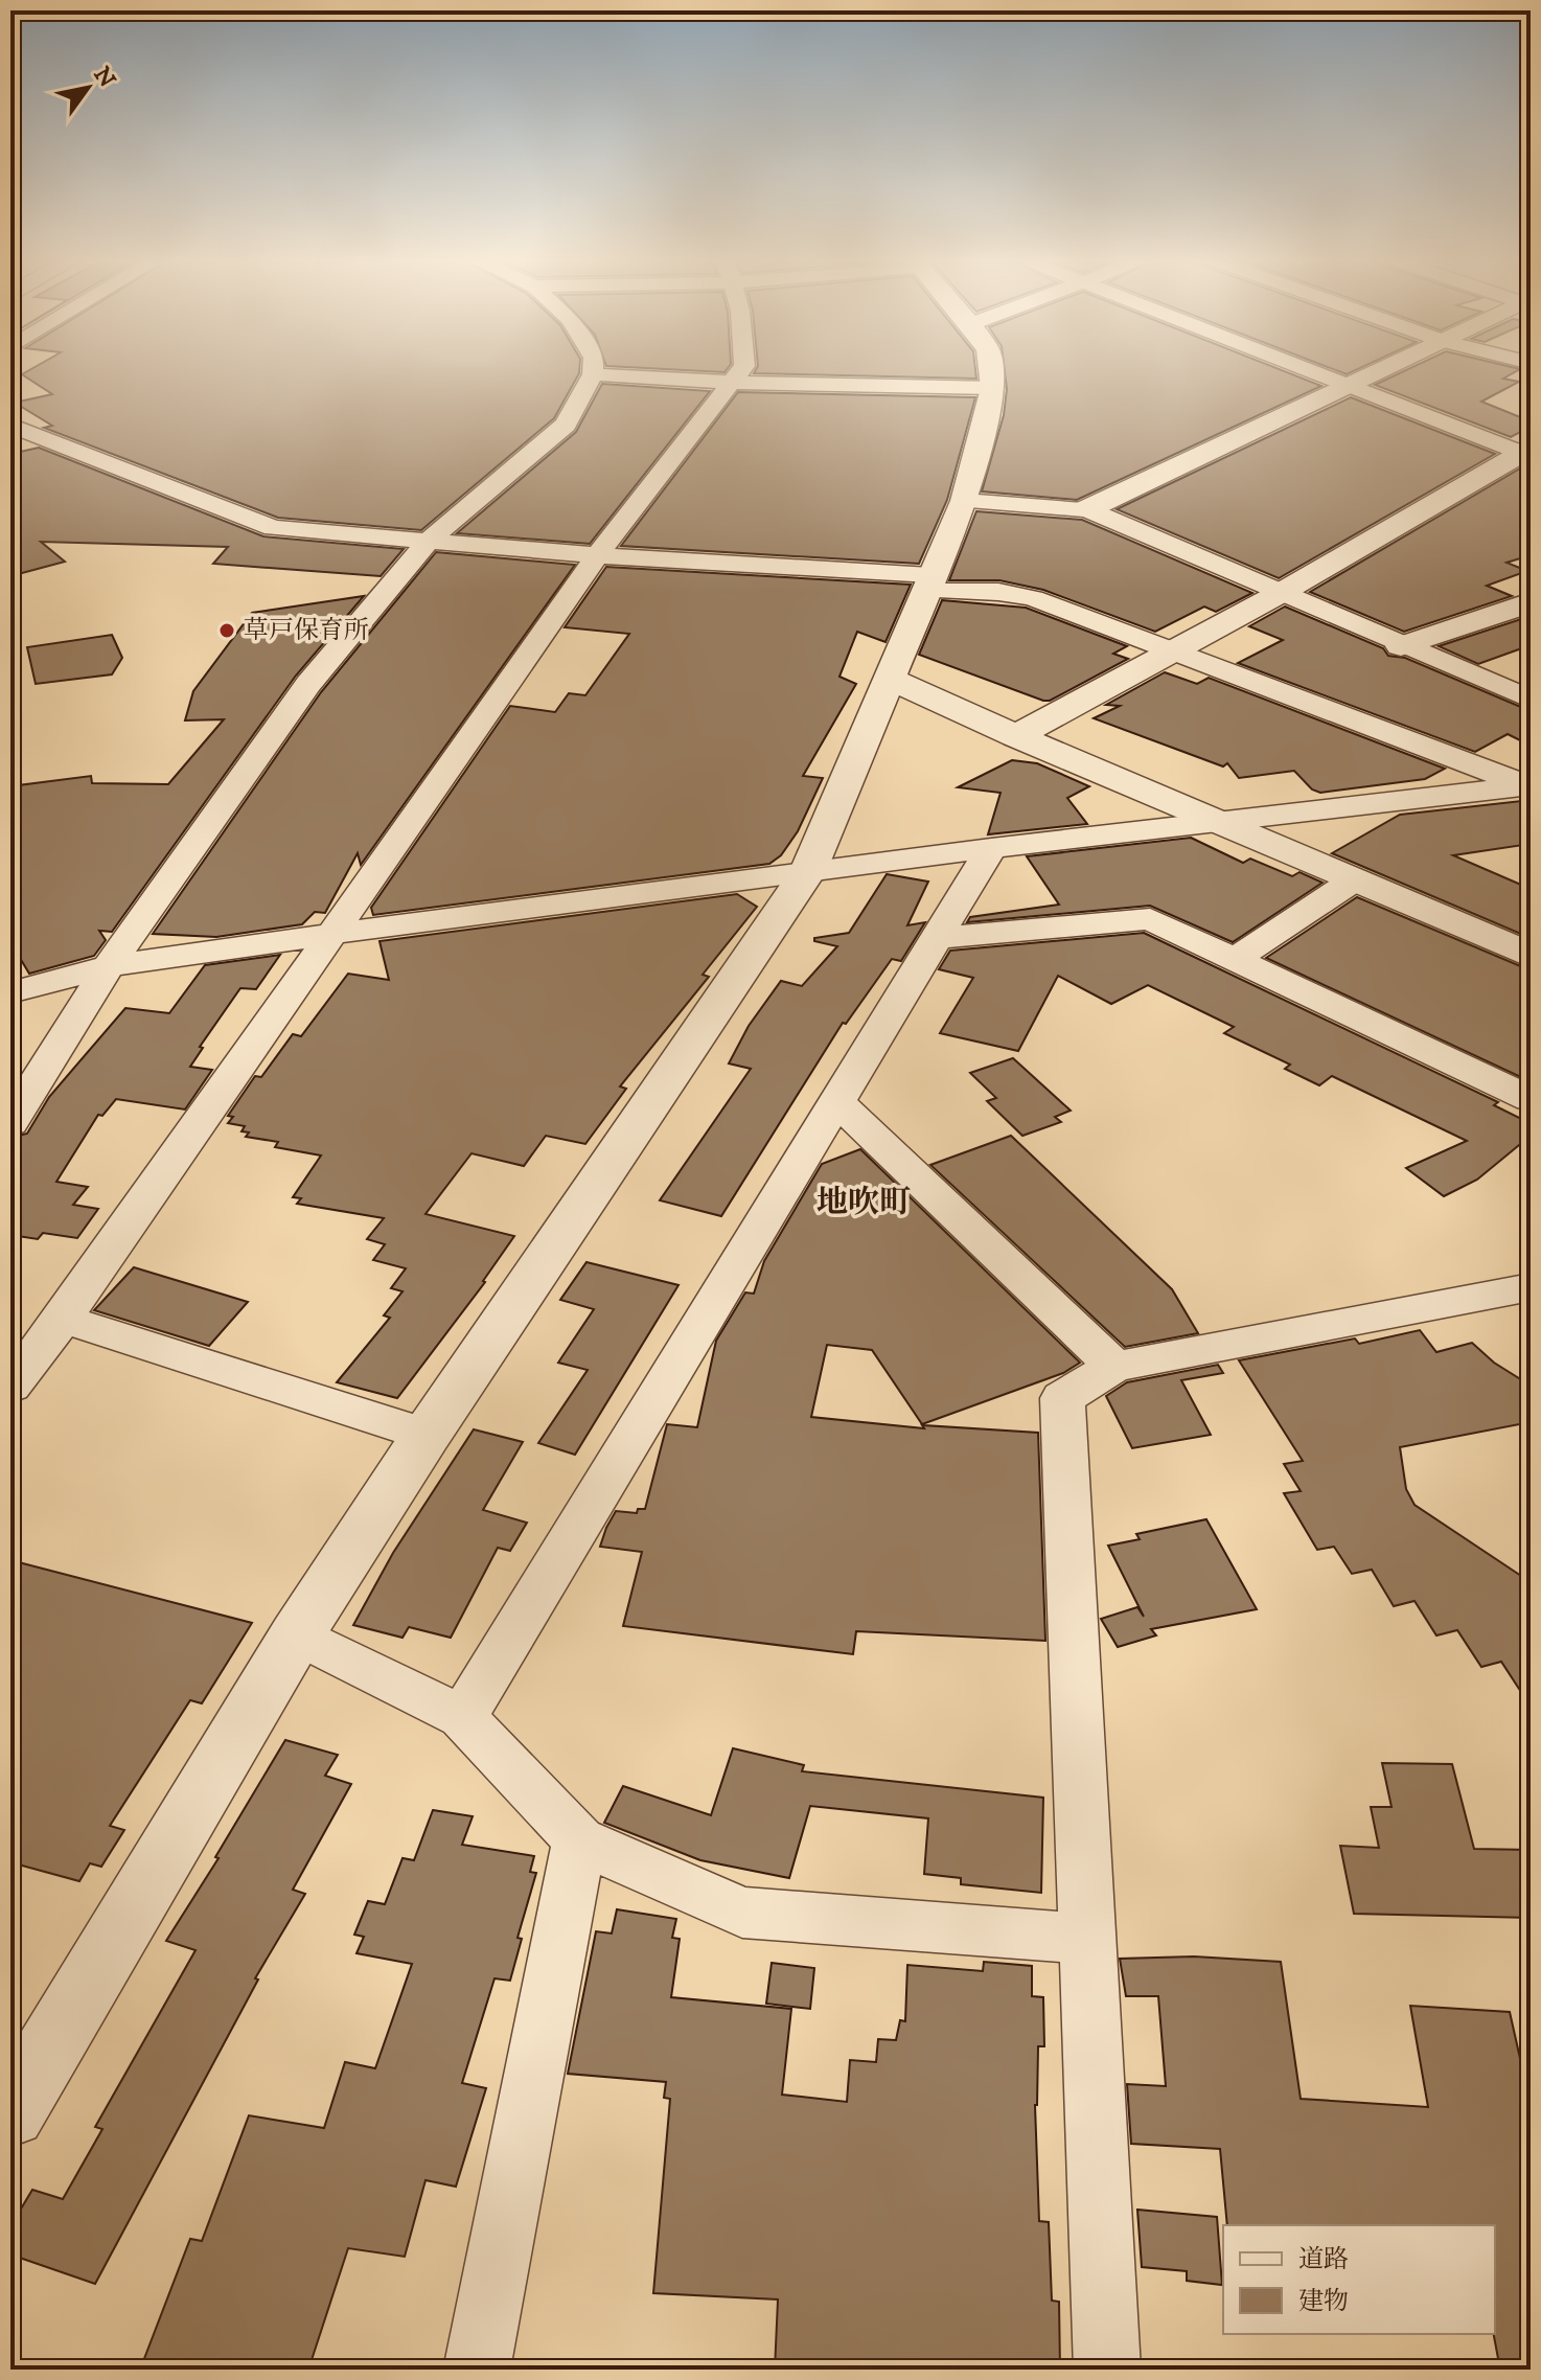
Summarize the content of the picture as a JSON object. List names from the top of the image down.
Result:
{
  "districts": ["地吹町"],
  "places": ["草戸保育所"],
  "legend": ["道路", "建物"],
  "north": "top right"
}
